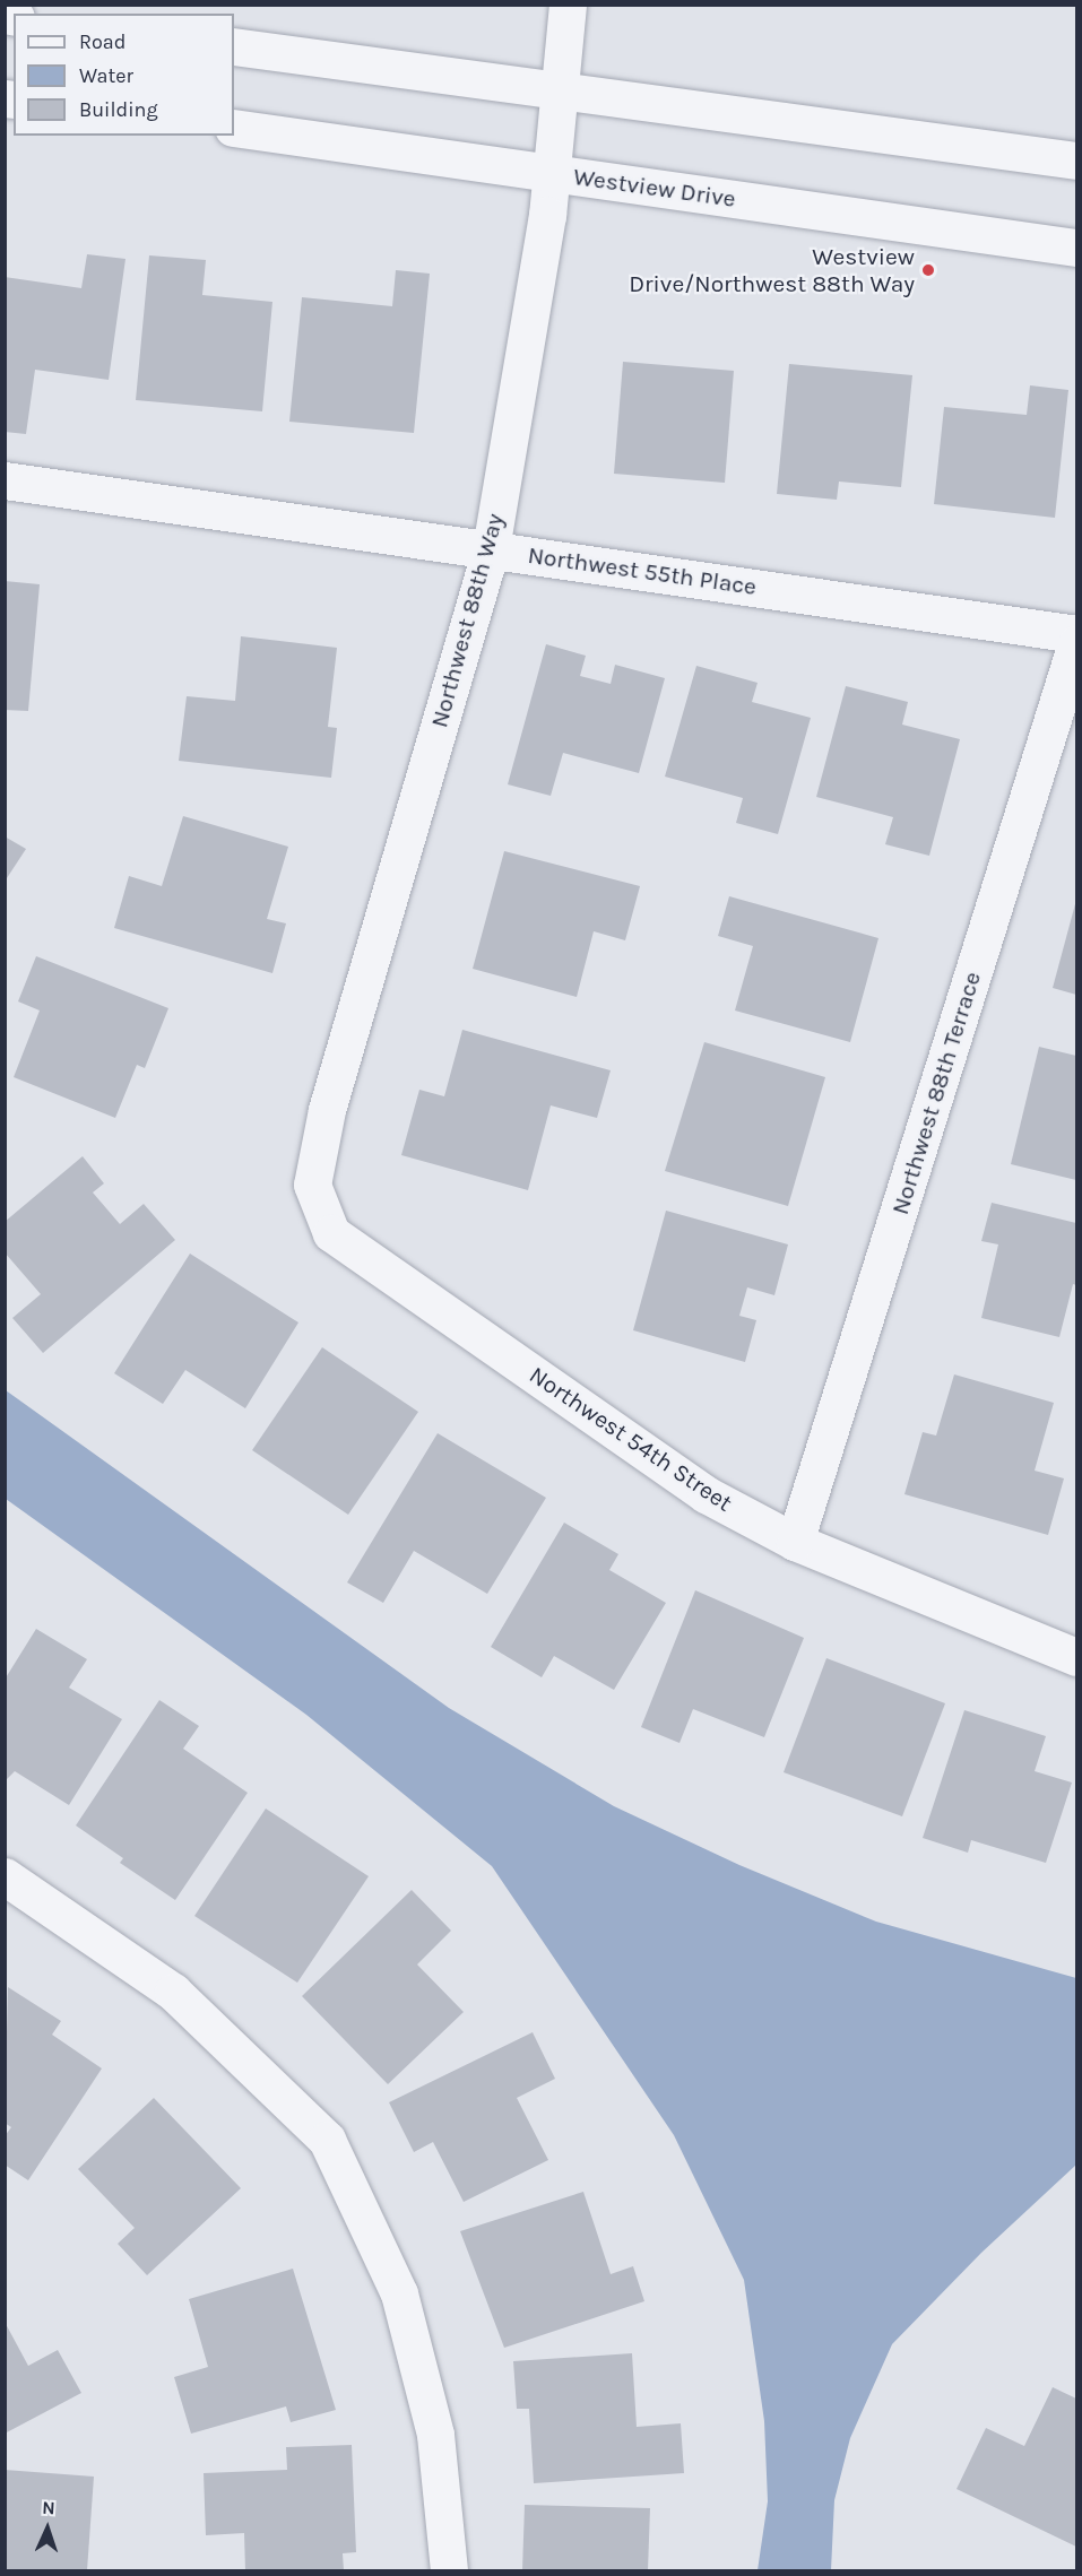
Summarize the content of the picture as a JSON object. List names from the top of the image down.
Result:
{
  "streets": {
    "street": [
      "Westview Drive",
      "Northwest 55th Place",
      "Northwest 88th Way",
      "Northwest 88th Terrace",
      "Northwest 54th Street"
    ]
  },
  "crossings": [
    ["Westview Drive", "Northwest 88th Way"],
    ["Northwest 55th Place", "Northwest 88th Way"],
    ["Northwest 88th Way", "Northwest 54th Street"],
    ["Northwest 88th Terrace", "Northwest 54th Street"]
  ],
  "places": ["Westview Drive/Northwest 88th Way"],
  "legend": ["Road", "Water", "Building"],
  "north": "top"
}
